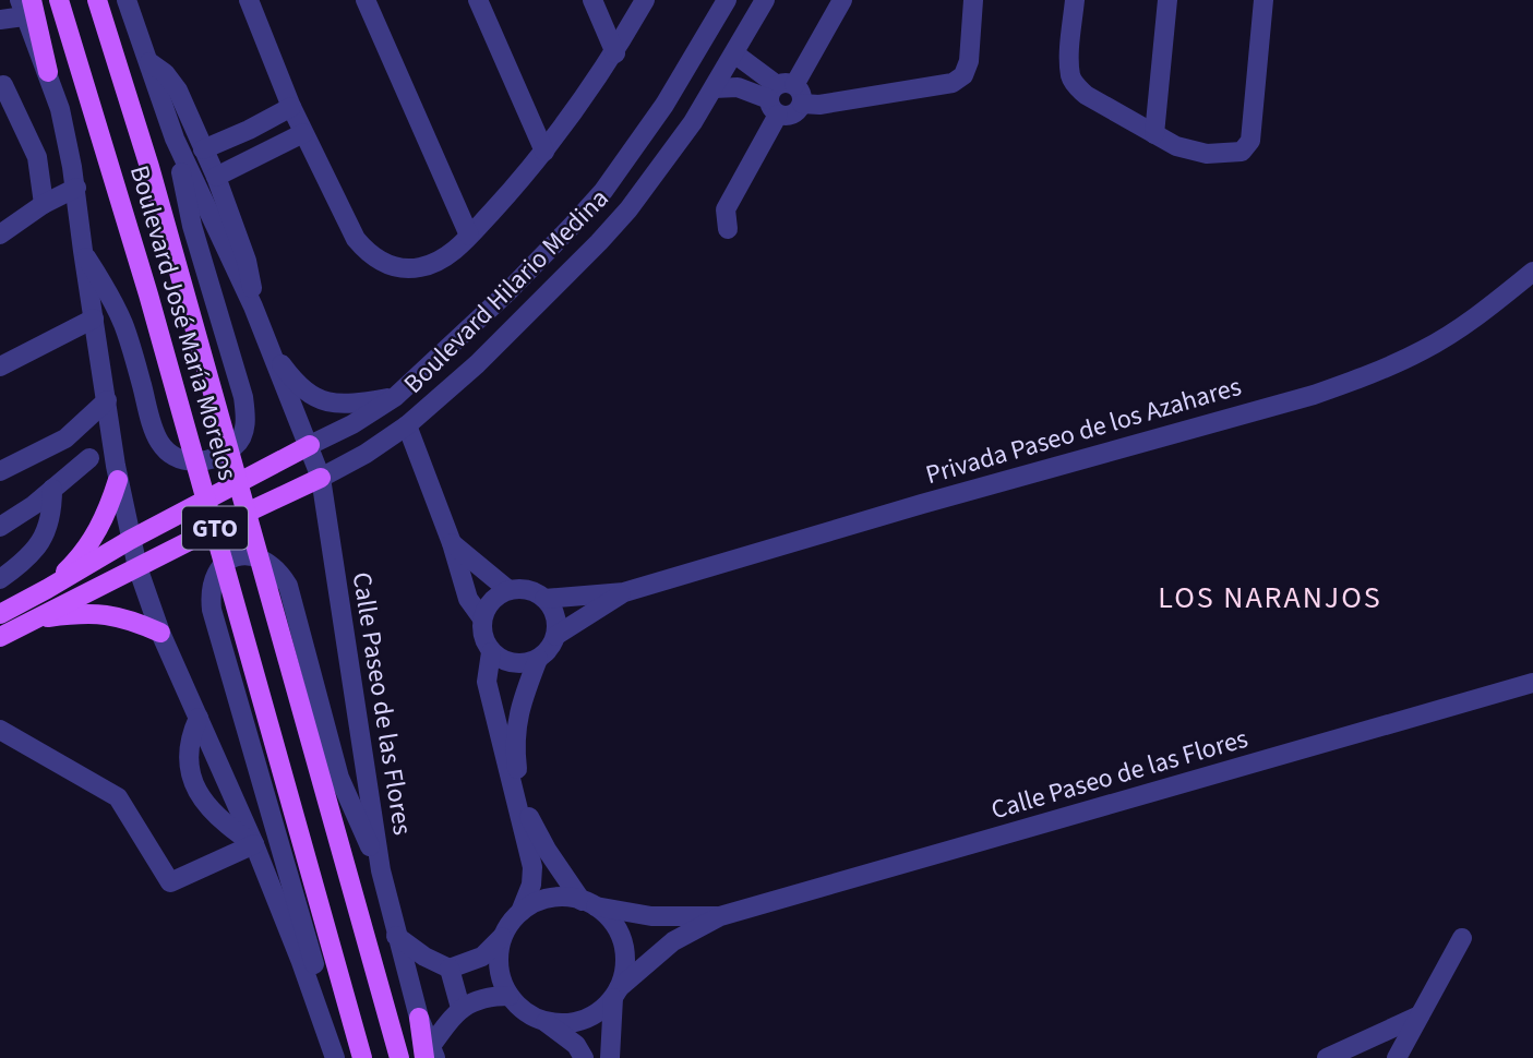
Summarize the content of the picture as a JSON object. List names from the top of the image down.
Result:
{
  "streets": {
    "main road": ["Boulevard Hilario Medina", "Boulevard José María Morelos", "GTO"],
    "street": ["Privada Paseo de los Azahares", "Calle Paseo de las Flores"]
  },
  "crossings": [
    ["Boulevard Hilario Medina", "Calle Paseo de las Flores"]
  ],
  "districts": ["LOS NARANJOS"]
}
